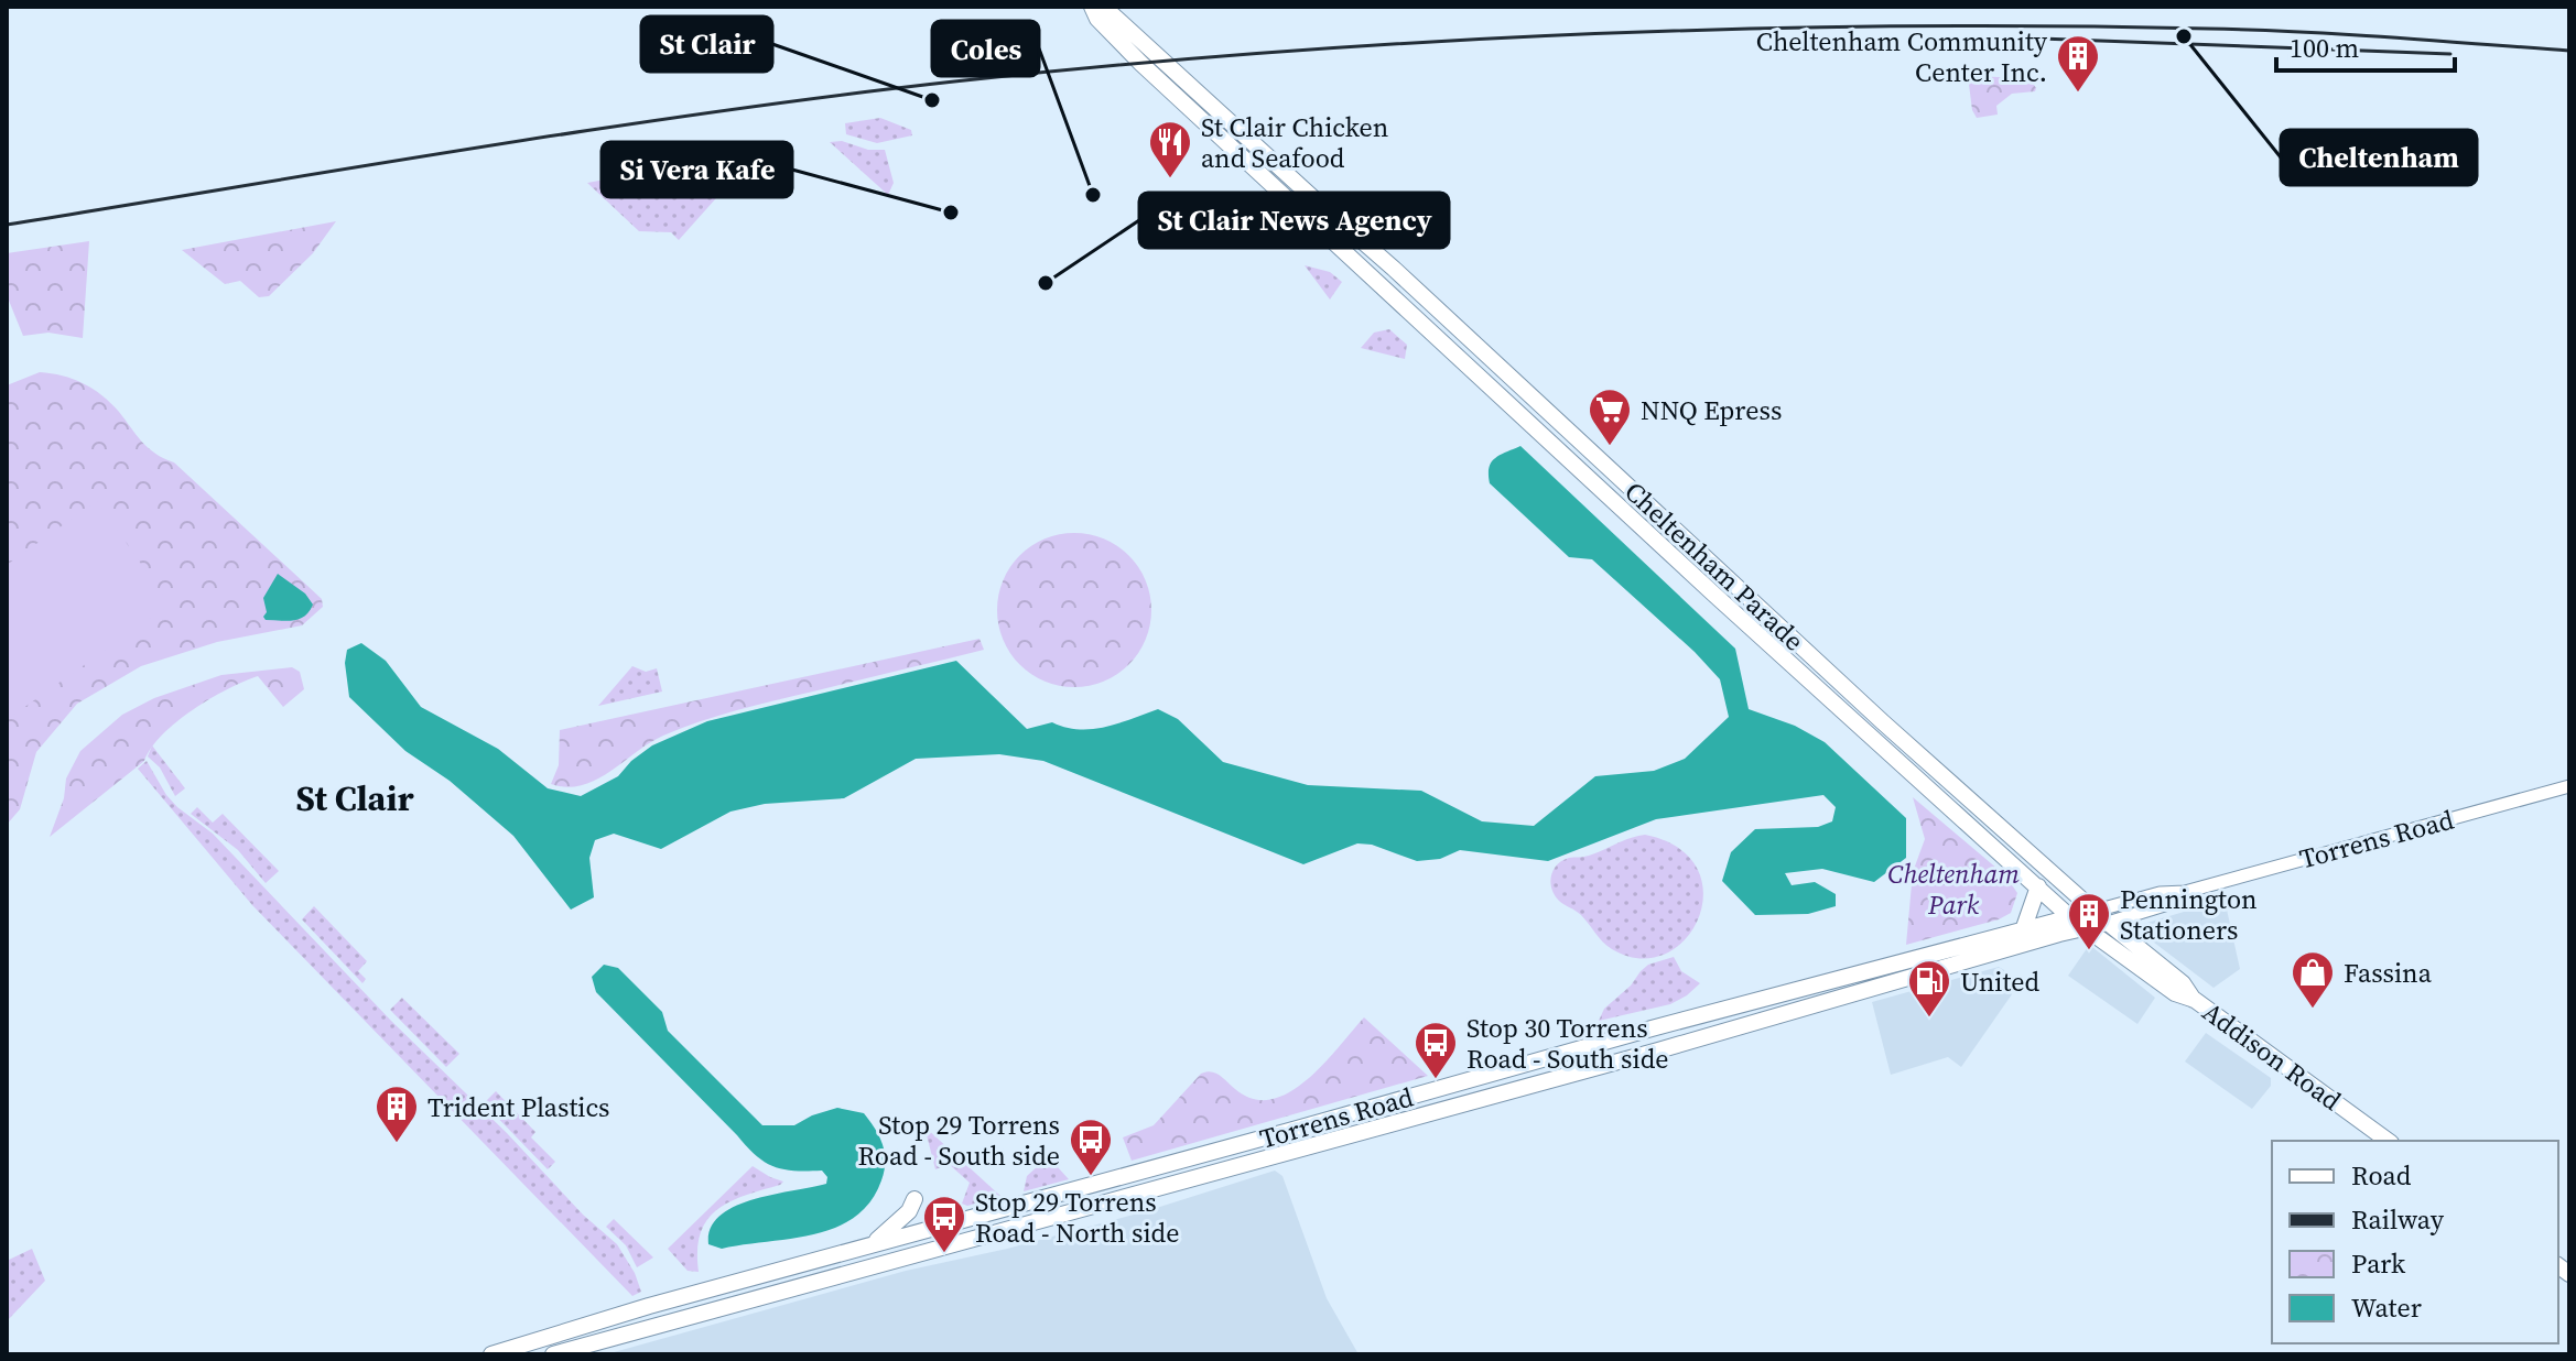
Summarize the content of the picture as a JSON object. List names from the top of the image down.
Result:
{
  "streets": {
    "main road": ["Cheltenham Parade", "Torrens Road", "Addison Road"]
  },
  "crossings": [
    ["Cheltenham Parade", "Torrens Road"],
    ["Cheltenham Parade", "Addison Road"],
    ["Torrens Road", "Addison Road"]
  ],
  "districts": ["St Clair"],
  "parks": ["Cheltenham Park"],
  "places": {
    "other": [
      "Cheltenham",
      "St Clair",
      "Coles",
      "Si Vera Kafe",
      "St Clair News Agency"
    ],
    "building": ["Cheltenham Community Center Inc.", "Pennington Stationers", "Trident Plastics"],
    "restaurant": ["St Clair Chicken and Seafood"],
    "supermarket": ["NNQ Epress"],
    "shop": ["Fassina"],
    "fuel station": ["United"],
    "bus stop": ["Stop 30 Torrens Road - South side", "Stop 29 Torrens Road - South side", "Stop 29 Torrens Road - North side"]
  },
  "legend": [
    "Road",
    "Railway",
    "Park",
    "Water"
  ],
  "scale_bar": "100 m"
}
